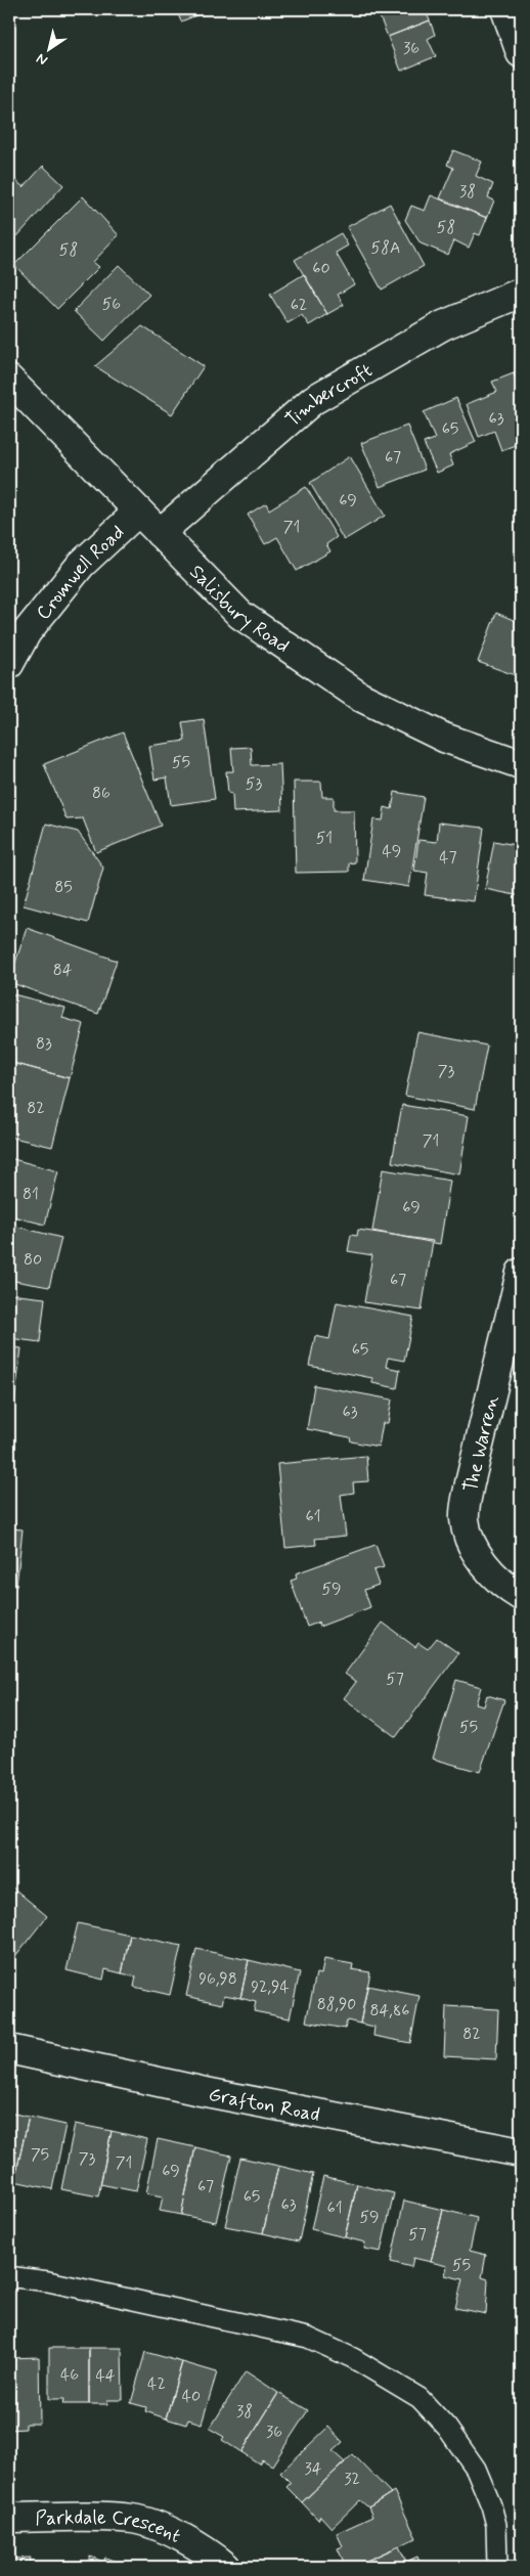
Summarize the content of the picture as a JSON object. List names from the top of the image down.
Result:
{
  "streets": {
    "street": [
      "Timbercroft",
      "Cromwell Road",
      "Salisbury Road",
      "The Warren",
      "Grafton Road",
      "Parkdale Crescent"
    ]
  },
  "crossings": [
    ["Timbercroft", "Salisbury Road"],
    ["Cromwell Road", "Salisbury Road"]
  ],
  "house_numbers": [
    "36",
    "38",
    "58",
    "58A",
    "58",
    "60",
    "56",
    "62",
    "63",
    "65",
    "67",
    "69",
    "71",
    "55",
    "53",
    "86",
    "51",
    "49",
    "47",
    "85",
    "84",
    "83",
    "73",
    "82",
    "71",
    "81",
    "69",
    "80",
    "67",
    "65",
    "63",
    "61",
    "59",
    "57",
    "55",
    "96,98",
    "92,94",
    "88,90",
    "84,86",
    "82",
    "75",
    "73",
    "71",
    "69",
    "67",
    "65",
    "63",
    "61",
    "59",
    "57",
    "55",
    "46",
    "44",
    "42",
    "40",
    "38",
    "36",
    "34",
    "32"
  ],
  "north": "bottom left"
}
